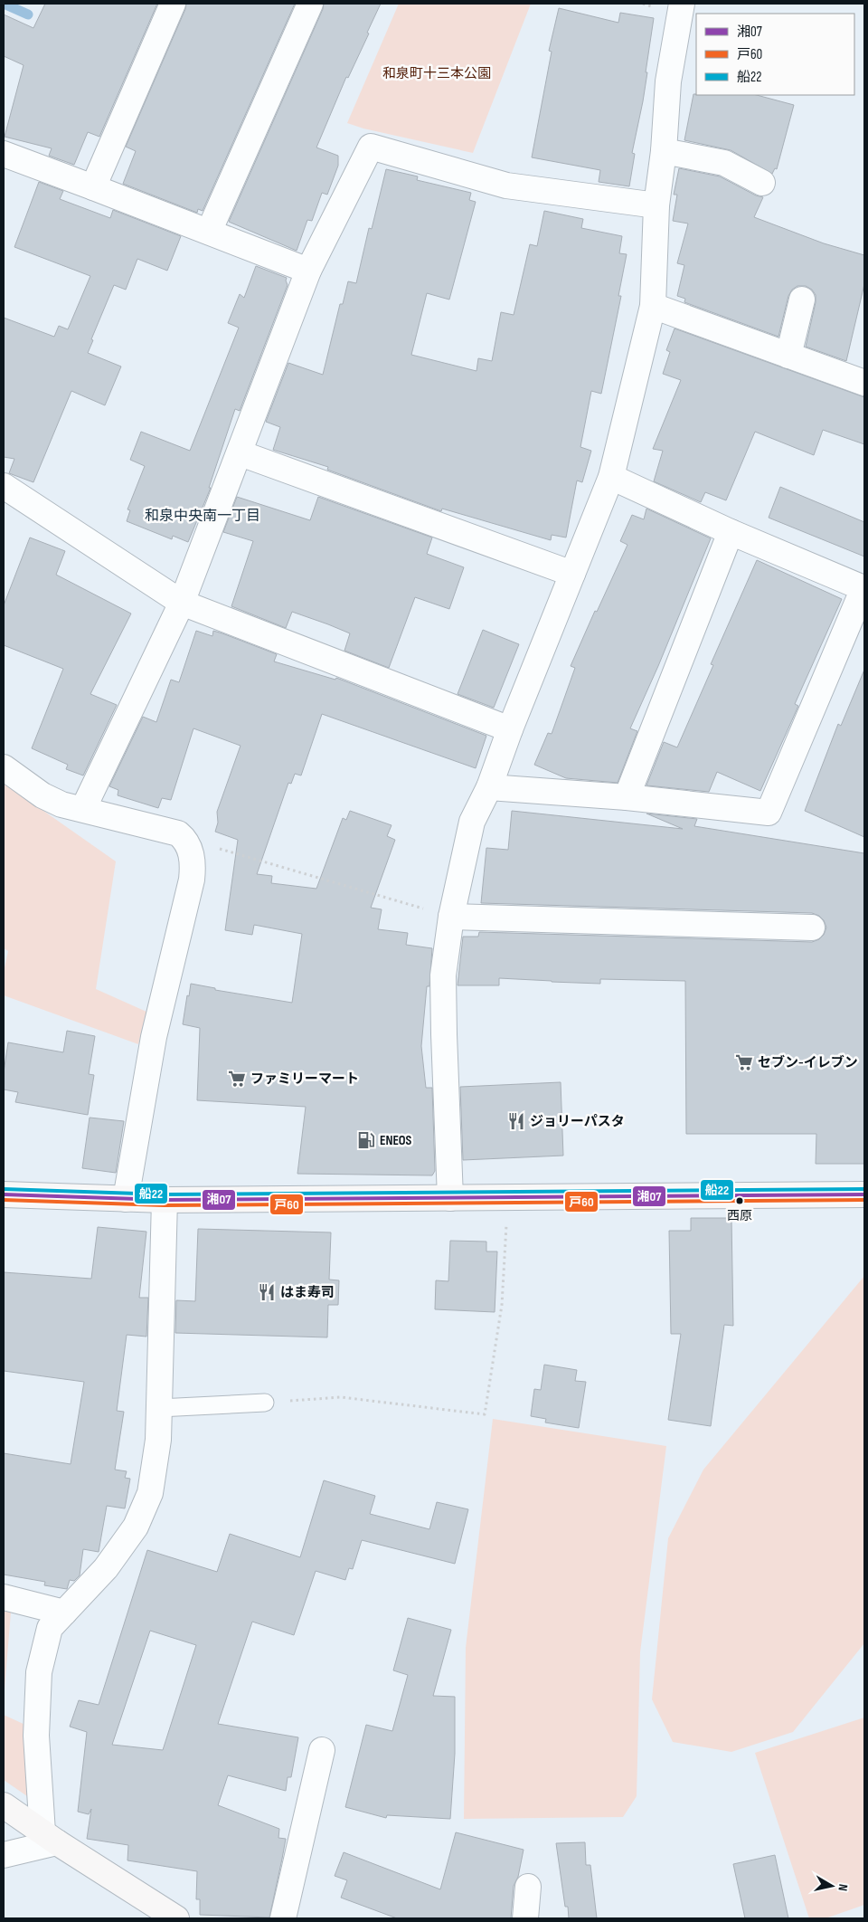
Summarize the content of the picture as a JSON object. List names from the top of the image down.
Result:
{
  "districts": ["和泉中央南一丁目"],
  "parks": ["和泉町十三本公園"],
  "places": {
    "supermarket": ["セブン-イレブン", "ファミリーマート"],
    "restaurant": ["ジョリーパスタ", "はま寿司"],
    "fuel station": ["ENEOS"],
    "other": ["西原"]
  },
  "lines": ["transit line 船22", "transit line 湘07", "transit line 戸60"],
  "legend": ["湘07", "戸60", "船22"],
  "north": "right"
}
